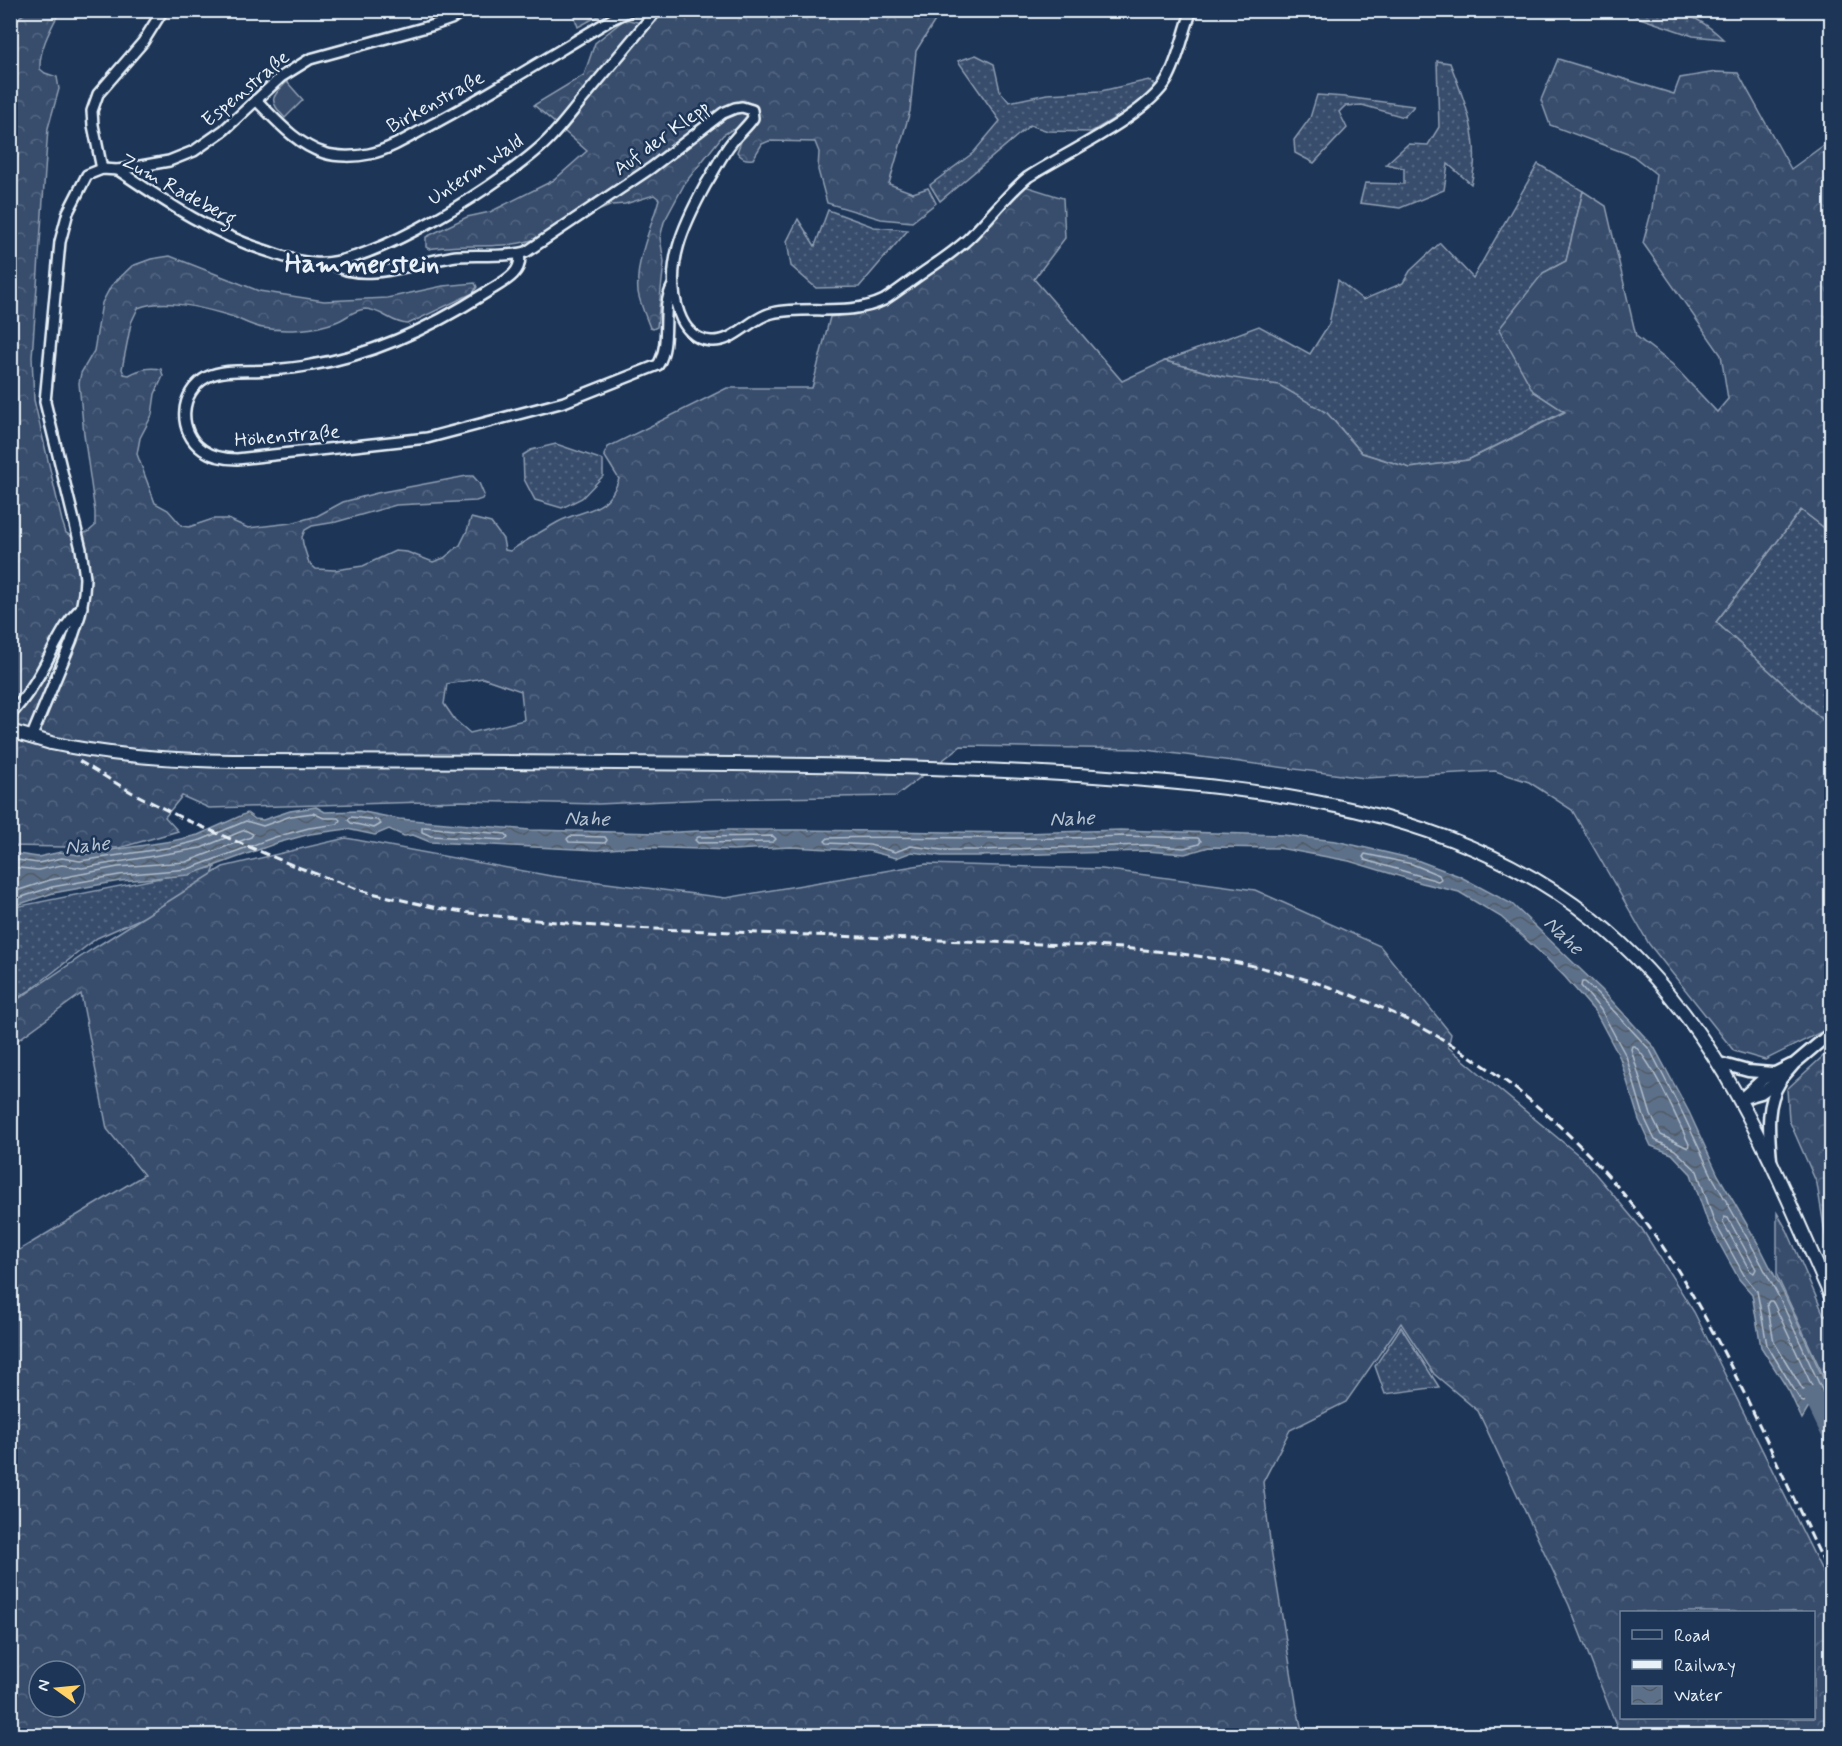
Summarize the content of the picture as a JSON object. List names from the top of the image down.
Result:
{
  "streets": {
    "street": [
      "Espenstraße",
      "Birkenstraße",
      "Auf der Klepp",
      "Unterm Wald",
      "Zum Radeberg",
      "Höhenstraße"
    ]
  },
  "crossings": [
    ["Espenstraße", "Birkenstraße"],
    ["Espenstraße", "Zum Radeberg"],
    ["Auf der Klepp", "Zum Radeberg"],
    ["Auf der Klepp", "Höhenstraße"],
    ["Unterm Wald", "Zum Radeberg"],
    ["Zum Radeberg", "Höhenstraße"]
  ],
  "districts": ["Hammerstein"],
  "water": ["Nahe"],
  "legend": ["Road", "Railway", "Water"],
  "north": "left"
}
